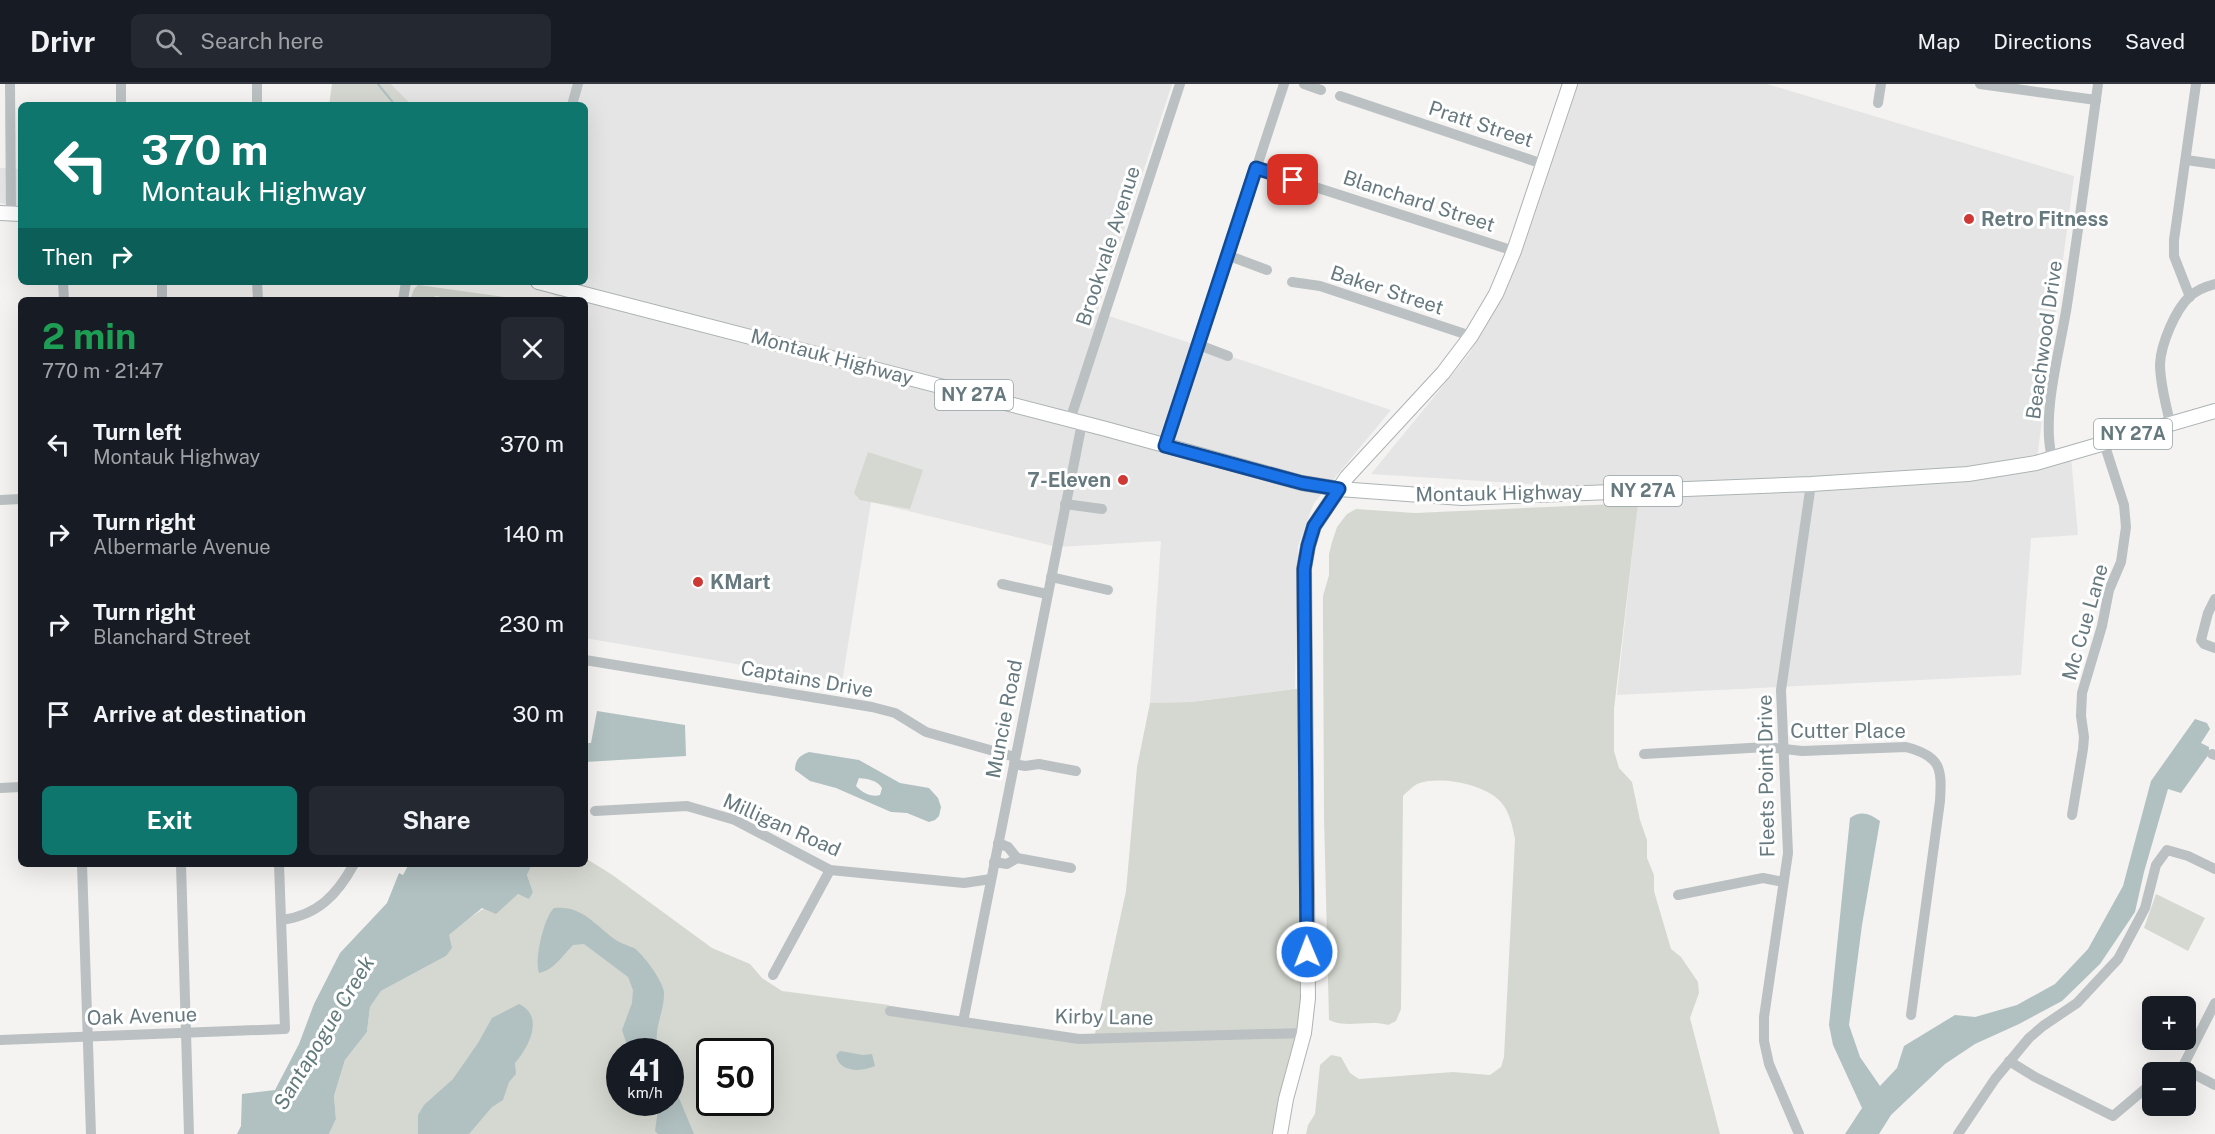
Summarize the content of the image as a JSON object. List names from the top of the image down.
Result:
{
  "streets": {
    "main road": ["Montauk Highway", "NY 27A"],
    "street": [
      "Pratt Street",
      "Blanchard Street",
      "Brookvale Avenue",
      "Baker Street",
      "Beachwood Drive",
      "Mc Cue Lane",
      "Captains Drive",
      "Muncie Road",
      "Cutter Place",
      "Fleets Point Drive",
      "Milligan Road",
      "Oak Avenue",
      "Kirby Lane"
    ]
  },
  "crossings": [
    ["Brookvale Avenue", "Montauk Highway"],
    ["Brookvale Avenue", "Muncie Road"],
    ["Beachwood Drive", "Montauk Highway"],
    ["Beachwood Drive", "NY 27A"],
    ["Montauk Highway", "NY 27A"],
    ["Montauk Highway", "Muncie Road"],
    ["Montauk Highway", "Fleets Point Drive"],
    ["NY 27A", "Mc Cue Lane"],
    ["Captains Drive", "Muncie Road"],
    ["Muncie Road", "Milligan Road"],
    ["Muncie Road", "Kirby Lane"],
    ["Cutter Place", "Fleets Point Drive"]
  ],
  "water": ["Santapogue Creek"],
  "places": ["Retro Fitness", "7-Eleven", "KMart"],
  "page": {
    "header": "Drivr",
    "search": "Search here",
    "nav": ["Map", "Directions", "Saved"],
    "turn": ["370 m", "Montauk Highway"],
    "then": "Then",
    "heading": ["2 min", "770 m · 21:47"],
    "list": [
      {
        "name": "Turn left",
        "note": "Montauk Highway",
        "value": "370 m"
      },
      {
        "name": "Turn right",
        "note": "Albermarle Avenue",
        "value": "140 m"
      },
      {
        "name": "Turn right",
        "note": "Blanchard Street",
        "value": "230 m"
      },
      {
        "name": "Arrive at destination",
        "value": "30 m"
      }
    ],
    "buttons": ["Exit", "Share"],
    "map_buttons": ["+", "−"],
    "speed": "41 km/h",
    "limit": "50"
  }
}
